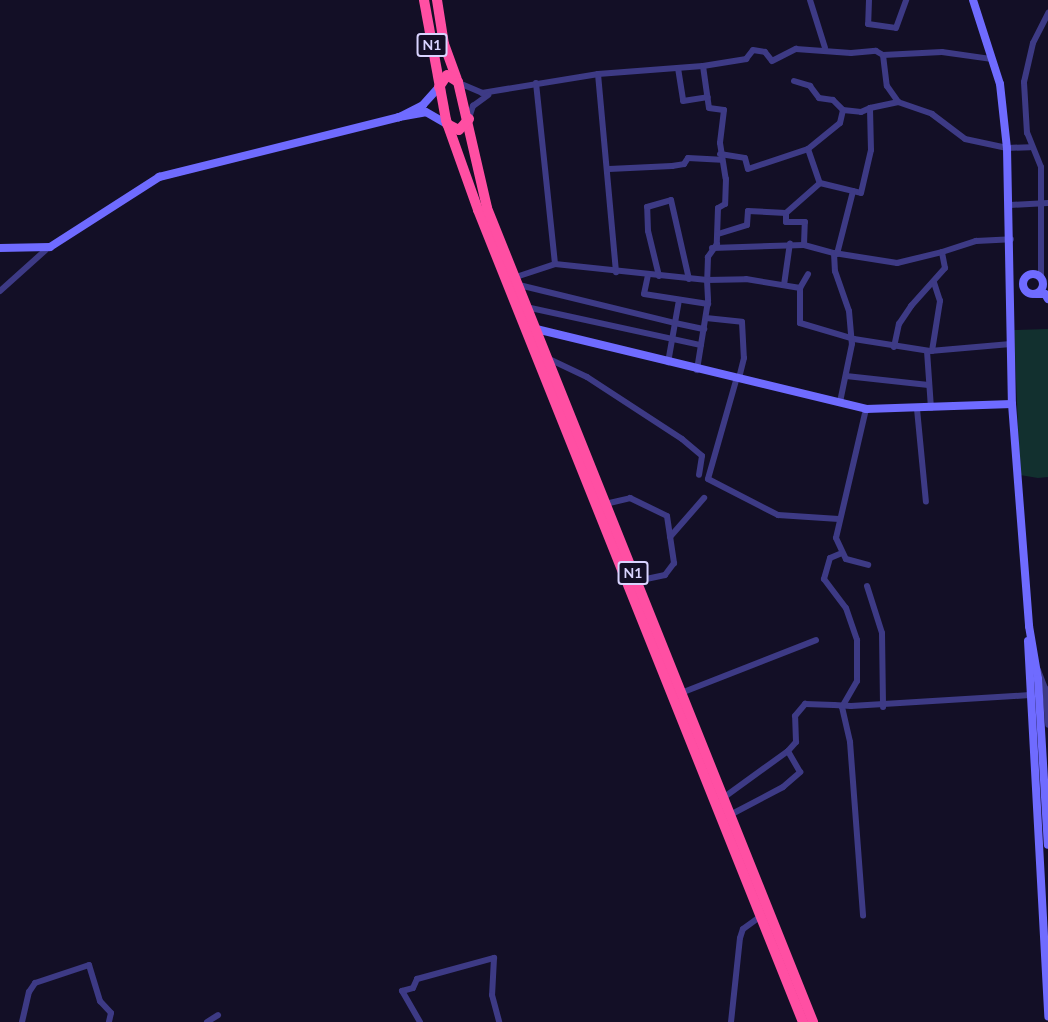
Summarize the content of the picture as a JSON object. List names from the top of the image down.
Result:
{
  "streets": {
    "highway": ["N1"]
  }
}
